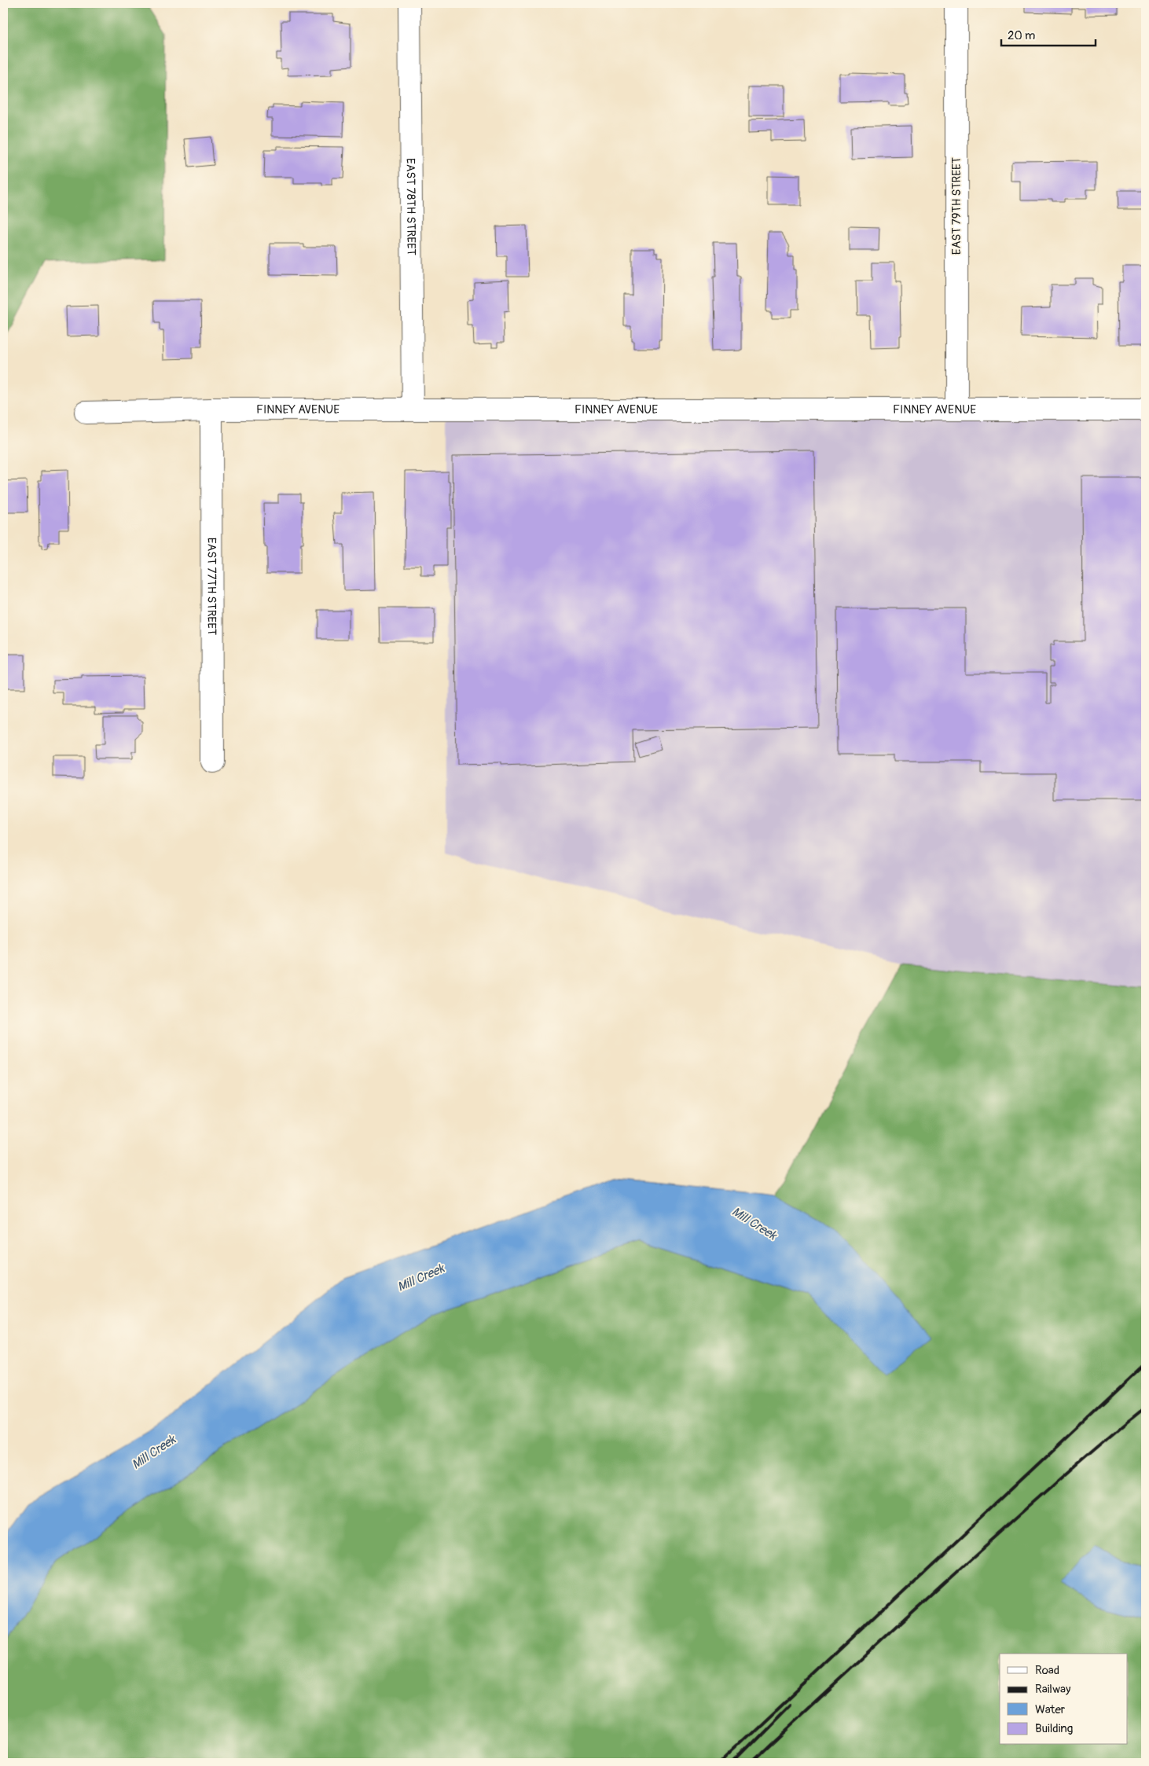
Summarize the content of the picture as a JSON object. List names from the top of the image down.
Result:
{
  "streets": {
    "street": [
      "EAST 78TH STREET",
      "EAST 79TH STREET",
      "FINNEY AVENUE",
      "EAST 77TH STREET"
    ]
  },
  "crossings": [
    ["EAST 78TH STREET", "FINNEY AVENUE"],
    ["EAST 79TH STREET", "FINNEY AVENUE"],
    ["FINNEY AVENUE", "EAST 77TH STREET"]
  ],
  "water": ["Mill Creek"],
  "legend": [
    "Road",
    "Railway",
    "Water",
    "Building"
  ],
  "scale_bar": "20 m"
}
